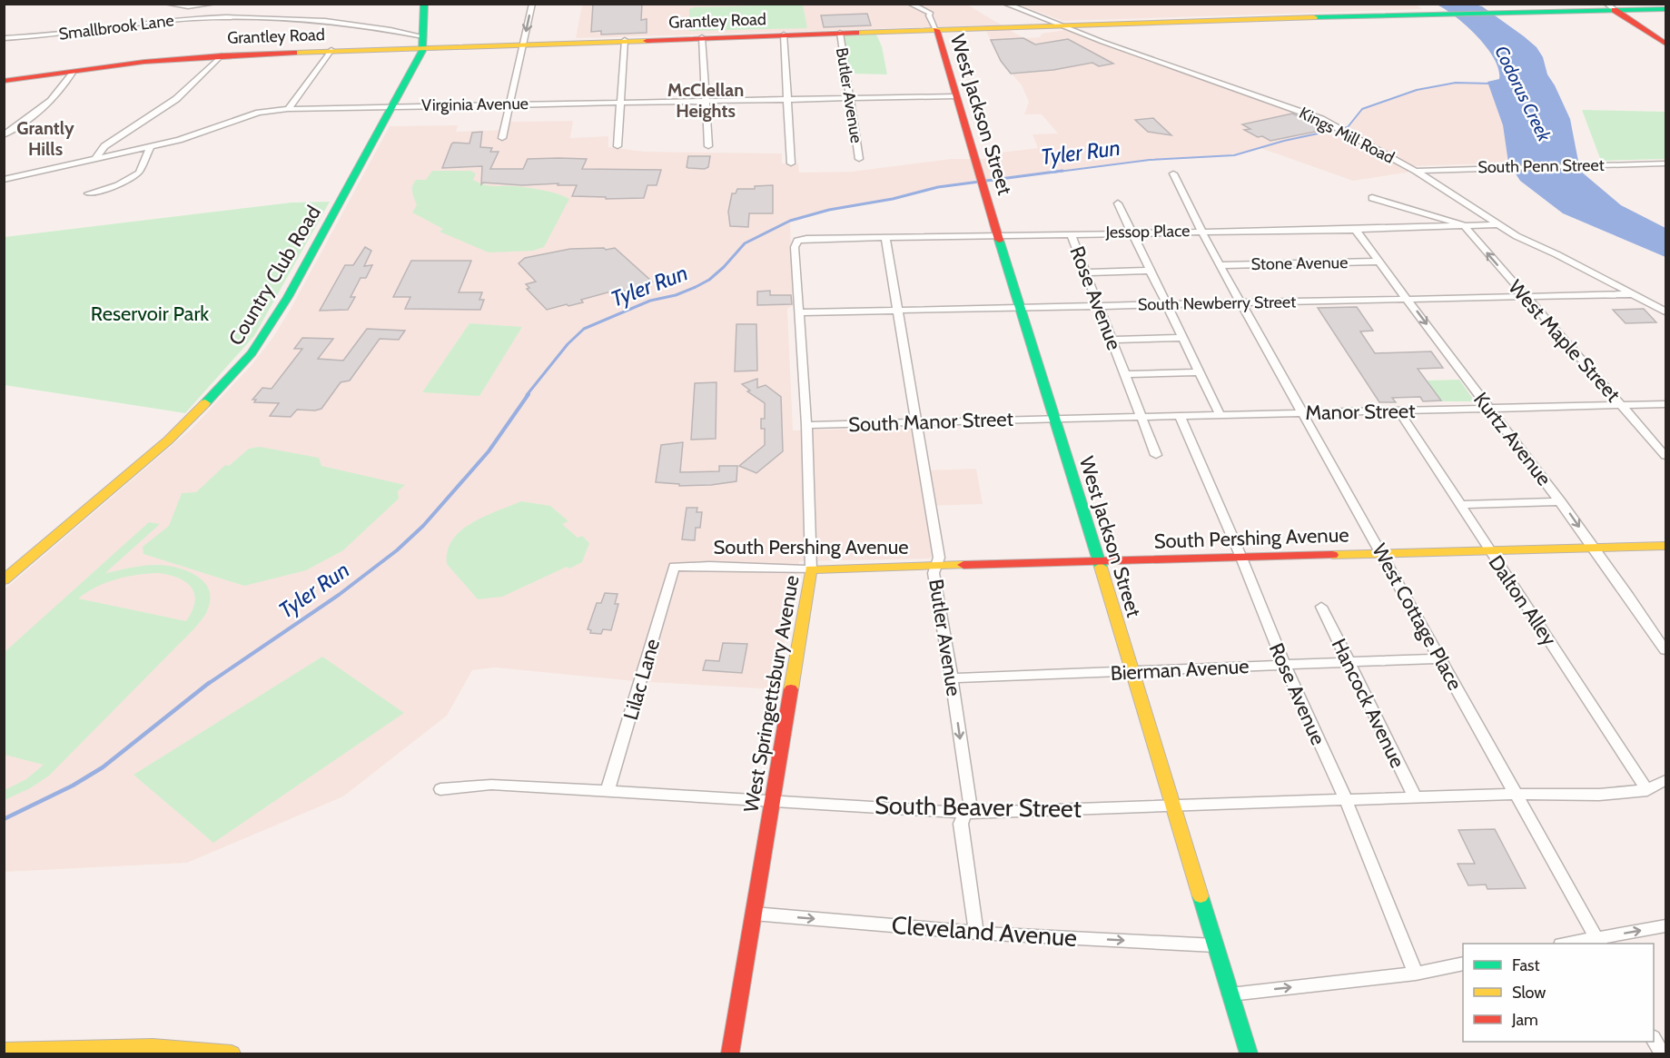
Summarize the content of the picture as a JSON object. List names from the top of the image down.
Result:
{
  "streets": {
    "street": [
      "Grantley Road",
      "Smallbrook Lane",
      "Butler Avenue",
      "Virginia Avenue",
      "West Jackson Street",
      "Kings Mill Road",
      "South Penn Street",
      "Jessop Place",
      "Stone Avenue",
      "Country Club Road",
      "Rose Avenue",
      "South Newberry Street",
      "West Maple Street",
      "Manor Street",
      "South Manor Street",
      "Kurtz Avenue",
      "South Pershing Avenue",
      "Dalton Alley",
      "West Cottage Place",
      "Bierman Avenue",
      "Lilac Lane",
      "West Springettsbury Avenue",
      "Hancock Avenue",
      "South Beaver Street",
      "Cleveland Avenue"
    ]
  },
  "crossings": [
    ["Grantley Road", "Smallbrook Lane"],
    ["Grantley Road", "Butler Avenue"],
    ["Grantley Road", "West Jackson Street"],
    ["Grantley Road", "Kings Mill Road"],
    ["Grantley Road", "Country Club Road"],
    ["Smallbrook Lane", "Country Club Road"],
    ["Butler Avenue", "Virginia Avenue"],
    ["Butler Avenue", "Jessop Place"],
    ["Butler Avenue", "South Newberry Street"],
    ["Butler Avenue", "South Manor Street"],
    ["Butler Avenue", "South Pershing Avenue"],
    ["Butler Avenue", "Bierman Avenue"],
    ["Butler Avenue", "South Beaver Street"],
    ["Butler Avenue", "Cleveland Avenue"],
    ["Virginia Avenue", "West Jackson Street"],
    ["Virginia Avenue", "Country Club Road"],
    ["West Jackson Street", "Jessop Place"],
    ["West Jackson Street", "South Newberry Street"],
    ["West Jackson Street", "Manor Street"],
    ["West Jackson Street", "South Manor Street"],
    ["West Jackson Street", "South Pershing Avenue"],
    ["West Jackson Street", "Bierman Avenue"],
    ["West Jackson Street", "South Beaver Street"],
    ["West Jackson Street", "Cleveland Avenue"],
    ["Kings Mill Road", "South Penn Street"],
    ["Kings Mill Road", "Jessop Place"],
    ["Kings Mill Road", "South Newberry Street"],
    ["Jessop Place", "Rose Avenue"],
    ["Jessop Place", "West Maple Street"],
    ["Jessop Place", "Kurtz Avenue"],
    ["Jessop Place", "West Cottage Place"],
    ["Jessop Place", "West Springettsbury Avenue"],
    ["Stone Avenue", "Kurtz Avenue"],
    ["Stone Avenue", "West Cottage Place"],
    ["Rose Avenue", "South Newberry Street"],
    ["Rose Avenue", "Manor Street"],
    ["Rose Avenue", "South Pershing Avenue"],
    ["Rose Avenue", "Bierman Avenue"],
    ["Rose Avenue", "South Beaver Street"],
    ["South Newberry Street", "West Maple Street"],
    ["South Newberry Street", "Kurtz Avenue"],
    ["South Newberry Street", "West Cottage Place"],
    ["South Newberry Street", "West Springettsbury Avenue"],
    ["West Maple Street", "Manor Street"],
    ["Manor Street", "South Manor Street"],
    ["Manor Street", "Kurtz Avenue"],
    ["Manor Street", "Dalton Alley"],
    ["Manor Street", "West Cottage Place"],
    ["South Manor Street", "West Springettsbury Avenue"],
    ["Kurtz Avenue", "South Pershing Avenue"],
    ["South Pershing Avenue", "Dalton Alley"],
    ["South Pershing Avenue", "West Cottage Place"],
    ["South Pershing Avenue", "Lilac Lane"],
    ["South Pershing Avenue", "West Springettsbury Avenue"],
    ["West Cottage Place", "Bierman Avenue"],
    ["West Cottage Place", "South Beaver Street"],
    ["Bierman Avenue", "Hancock Avenue"],
    ["Lilac Lane", "South Beaver Street"],
    ["West Springettsbury Avenue", "South Beaver Street"],
    ["West Springettsbury Avenue", "Cleveland Avenue"],
    ["Hancock Avenue", "South Beaver Street"]
  ],
  "one_way": ["Kurtz Avenue", "Cleveland Avenue"],
  "districts": ["McClellan Heights", "Grantly Hills"],
  "water": ["Codorus Creek", "Tyler Run"],
  "parks": ["Reservoir Park"],
  "legend": ["Fast", "Slow", "Jam"]
}
